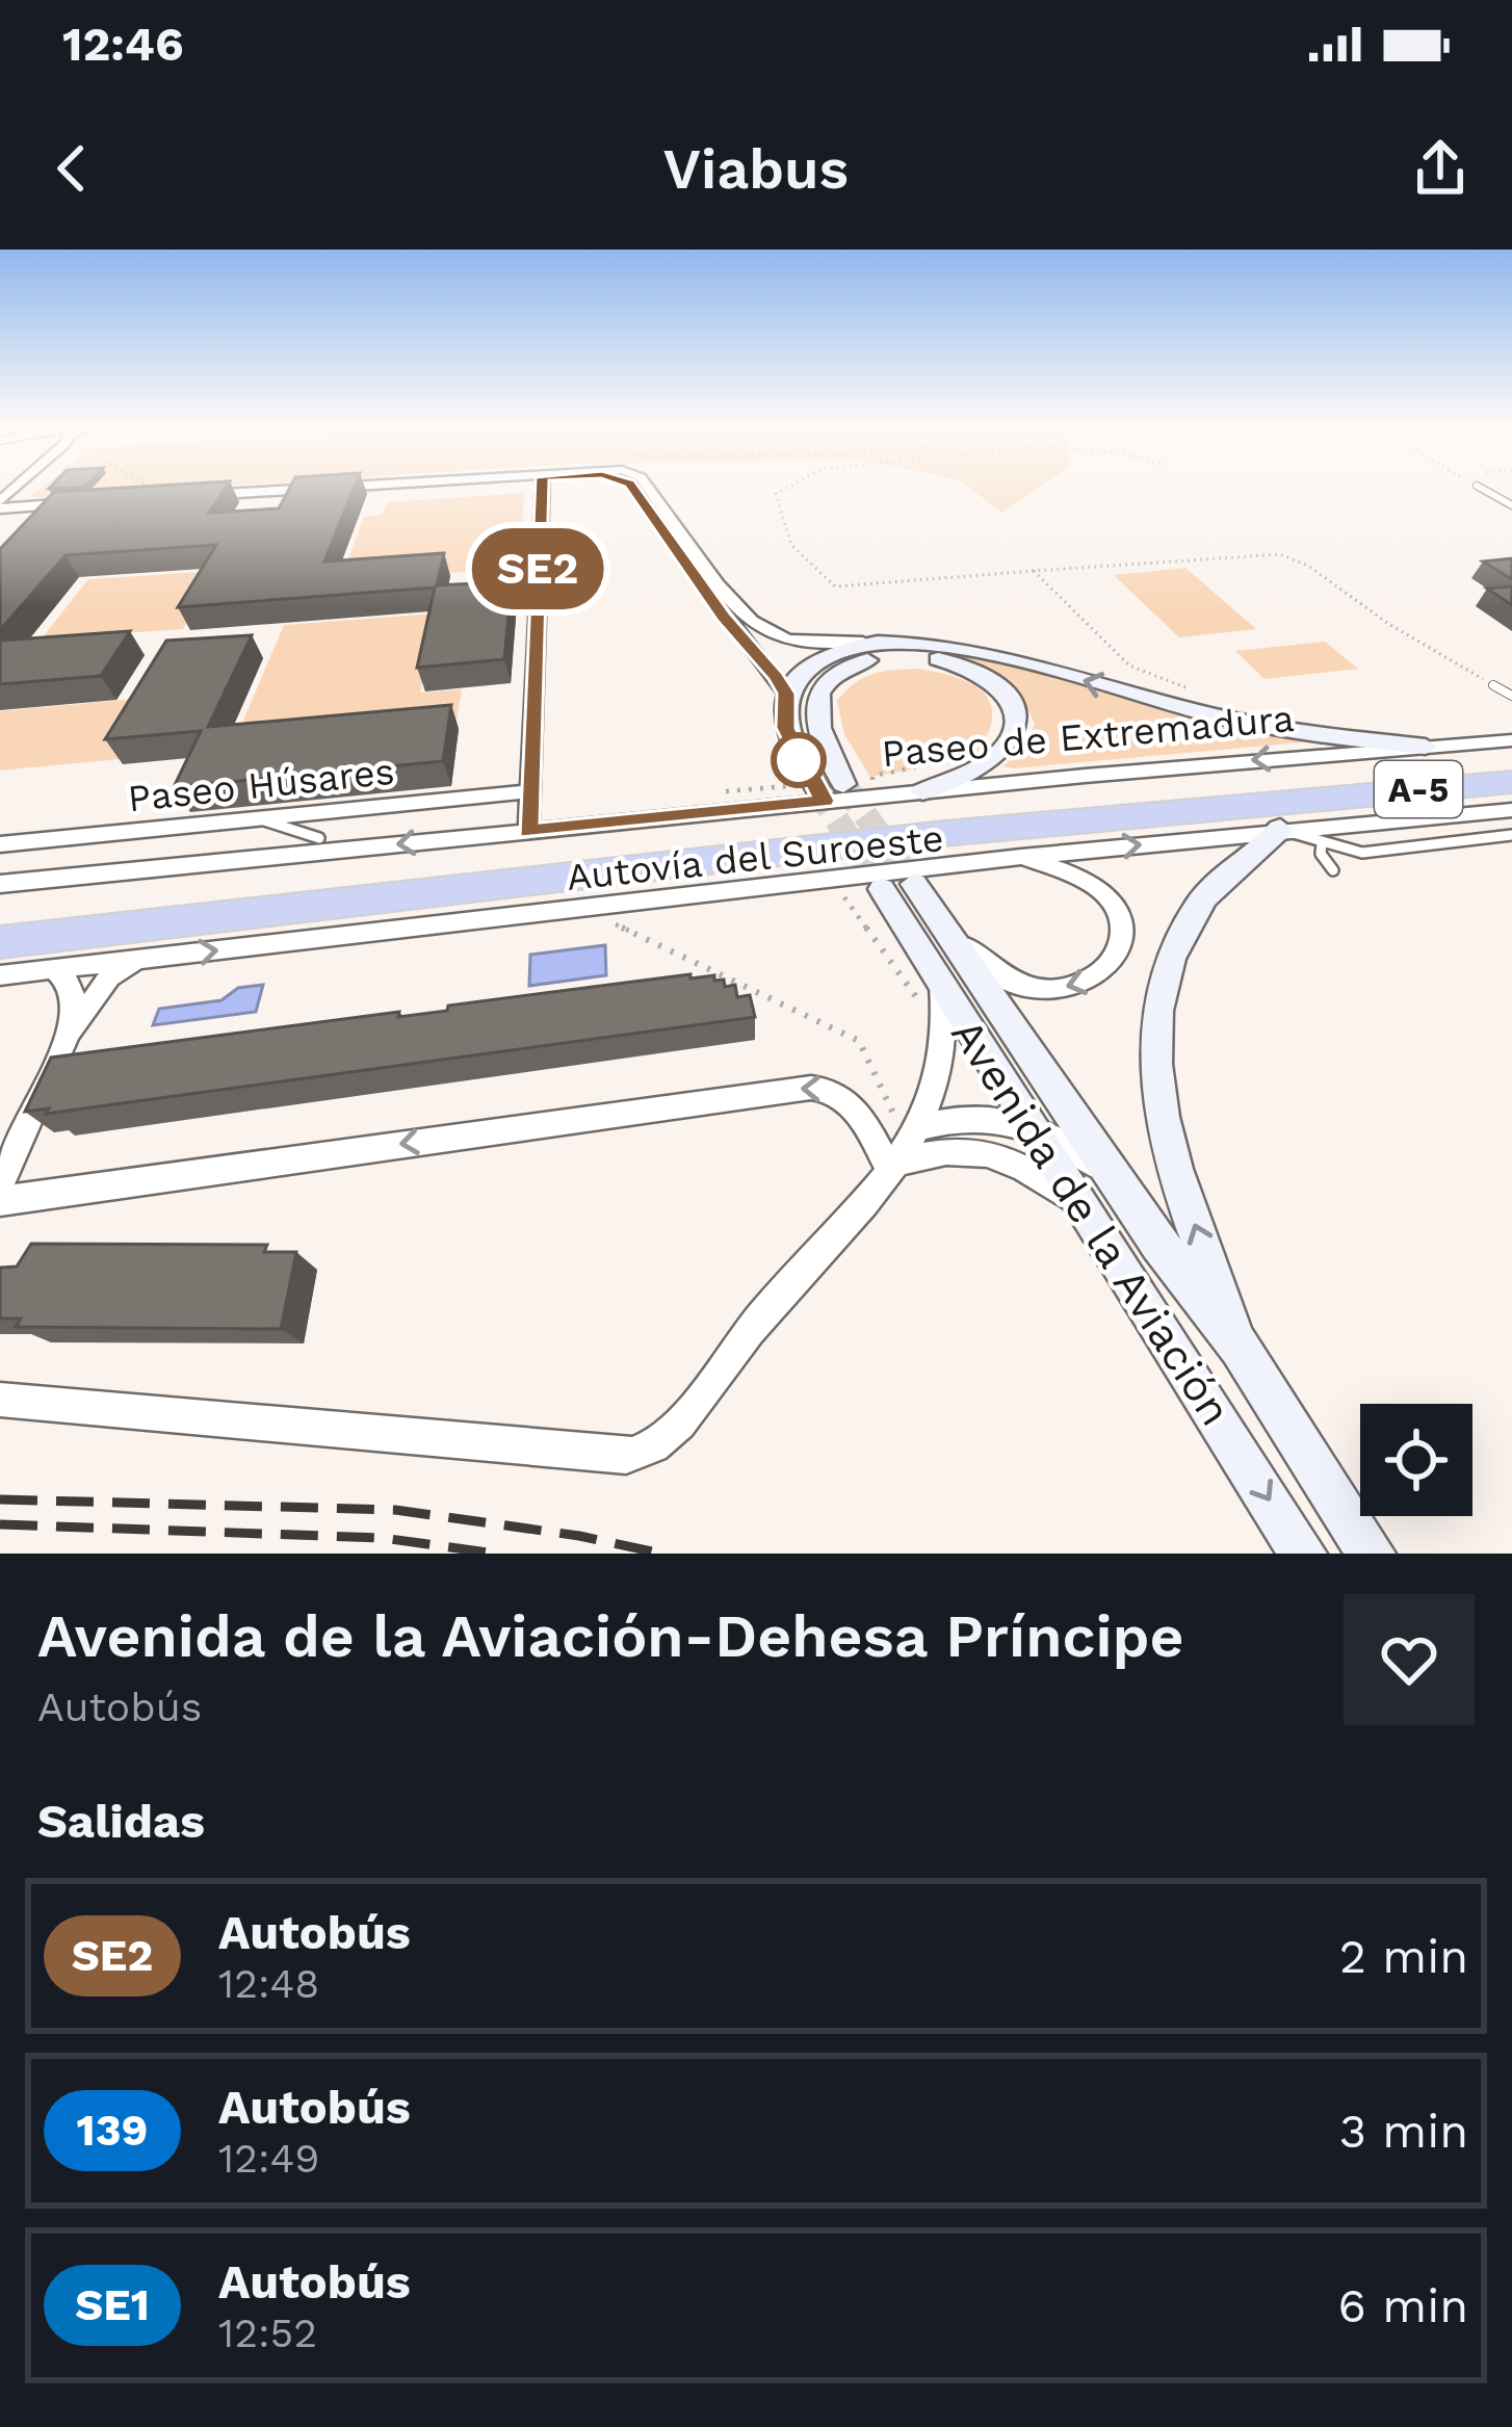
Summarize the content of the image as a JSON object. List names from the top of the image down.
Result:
{
  "streets": {
    "highway": ["A-5", "Autovía del Suroeste"],
    "main road": ["Avenida de la Aviación"],
    "street": ["Paseo de Extremadura", "Paseo Húsares"]
  },
  "lines": ["bus line SE2"],
  "page": {
    "status": "12:46",
    "header": "Viabus",
    "on_map": "SE2",
    "heading": [
      ["Avenida de la Aviación-Dehesa Príncipe", "Autobús"],
      "Salidas"
    ],
    "list": [
      {
        "mark": "SE2",
        "name": "Autobús",
        "note": "12:48",
        "value": "2 min"
      },
      {
        "mark": "139",
        "name": "Autobús",
        "note": "12:49",
        "value": "3 min"
      },
      {
        "mark": "SE1",
        "name": "Autobús",
        "note": "12:52",
        "value": "6 min"
      }
    ]
  }
}
